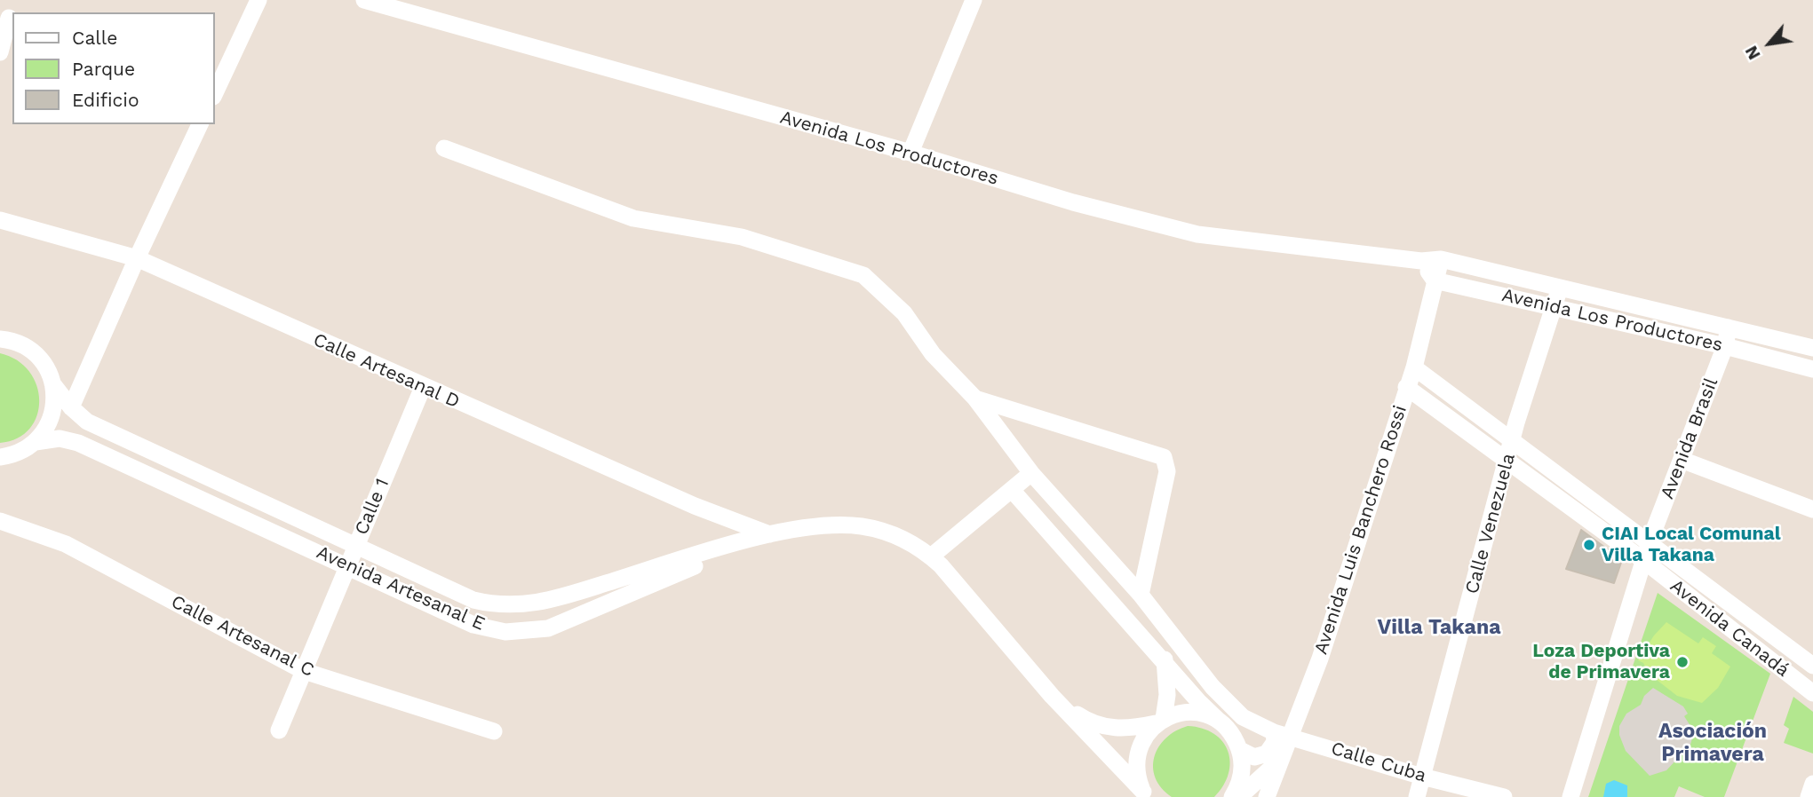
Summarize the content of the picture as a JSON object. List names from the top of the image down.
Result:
{
  "streets": {
    "street": [
      "Avenida Los Productores",
      "Calle Artesanal D",
      "Avenida Brasil",
      "Calle 1",
      "Calle Venezuela",
      "Avenida Luis Banchero Rossi",
      "Avenida Artesanal E",
      "Avenida Canadá",
      "Calle Artesanal C",
      "Calle Cuba"
    ]
  },
  "crossings": [
    ["Avenida Los Productores", "Avenida Brasil"],
    ["Avenida Los Productores", "Calle Venezuela"],
    ["Avenida Los Productores", "Avenida Luis Banchero Rossi"],
    ["Calle Artesanal D", "Calle 1"],
    ["Calle Artesanal D", "Avenida Artesanal E"],
    ["Avenida Brasil", "Avenida Canadá"],
    ["Calle 1", "Avenida Artesanal E"],
    ["Calle 1", "Calle Artesanal C"],
    ["Calle Venezuela", "Avenida Canadá"],
    ["Calle Venezuela", "Calle Cuba"],
    ["Avenida Luis Banchero Rossi", "Avenida Canadá"],
    ["Avenida Luis Banchero Rossi", "Calle Cuba"]
  ],
  "districts": ["Villa Takana", "Asociación Primavera"],
  "places": ["CIAI Local Comunal Villa Takana", "Loza Deportiva de Primavera"],
  "legend": ["Calle", "Parque", "Edificio"],
  "north": "bottom left"
}
